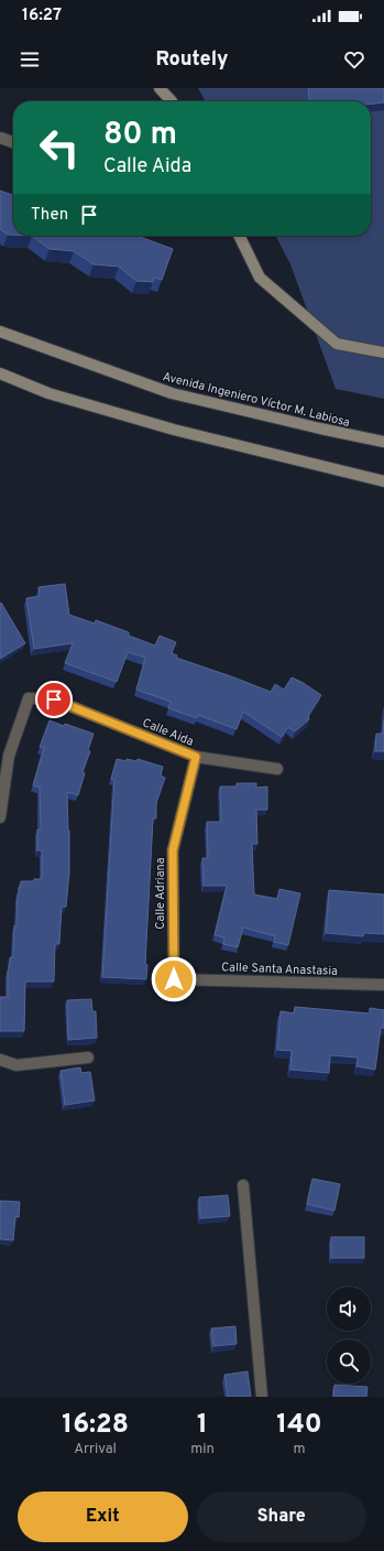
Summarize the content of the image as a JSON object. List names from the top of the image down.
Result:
{
  "streets": {
    "main road": ["Avenida Ingeniero Víctor M. Labiosa"],
    "street": ["Calle Aida", "Calle Adriana", "Calle Santa Anastasia"]
  },
  "crossings": [
    ["Calle Aida", "Calle Adriana"],
    ["Calle Adriana", "Calle Santa Anastasia"]
  ],
  "page": {
    "status": "16:27",
    "header": "Routely",
    "turn": ["80 m", "Calle Aida"],
    "then": "Then",
    "eta": [
      "16:28",
      "Arrival",
      "1",
      "min",
      "140",
      "m"
    ],
    "buttons": ["Exit", "Share"]
  }
}
